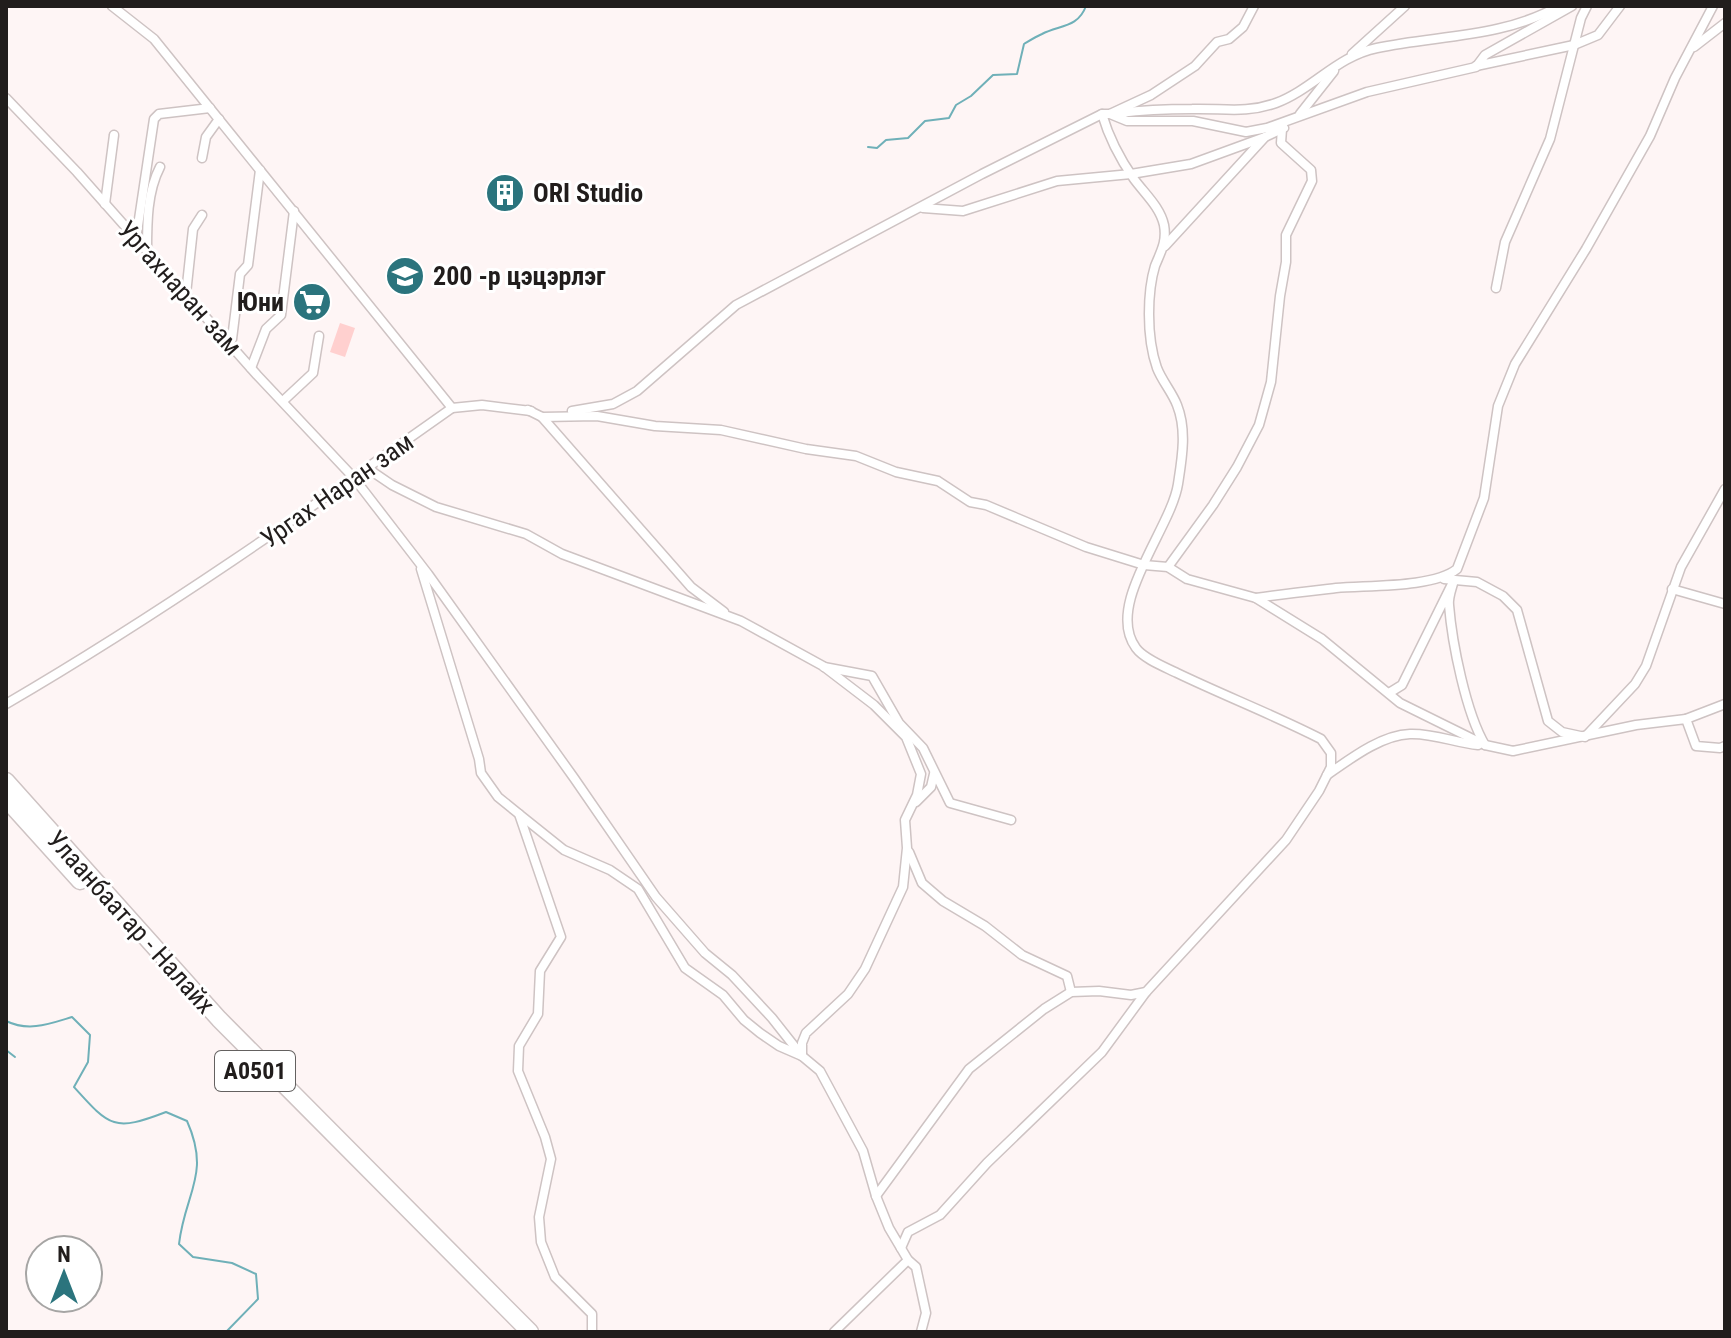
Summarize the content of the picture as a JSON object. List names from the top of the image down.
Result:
{
  "streets": {
    "highway": ["Улаанбаатар - Налайх", "A0501"],
    "street": ["Ургахнаран зам", "Ургах Наран зам"]
  },
  "crossings": [
    ["Ургахнаран зам", "Ургах Наран зам"]
  ],
  "places": {
    "building": ["ORI Studio"],
    "school or university": ["200 -р цэцэрлэг"],
    "supermarket": ["Юни"]
  },
  "north": "top"
}
